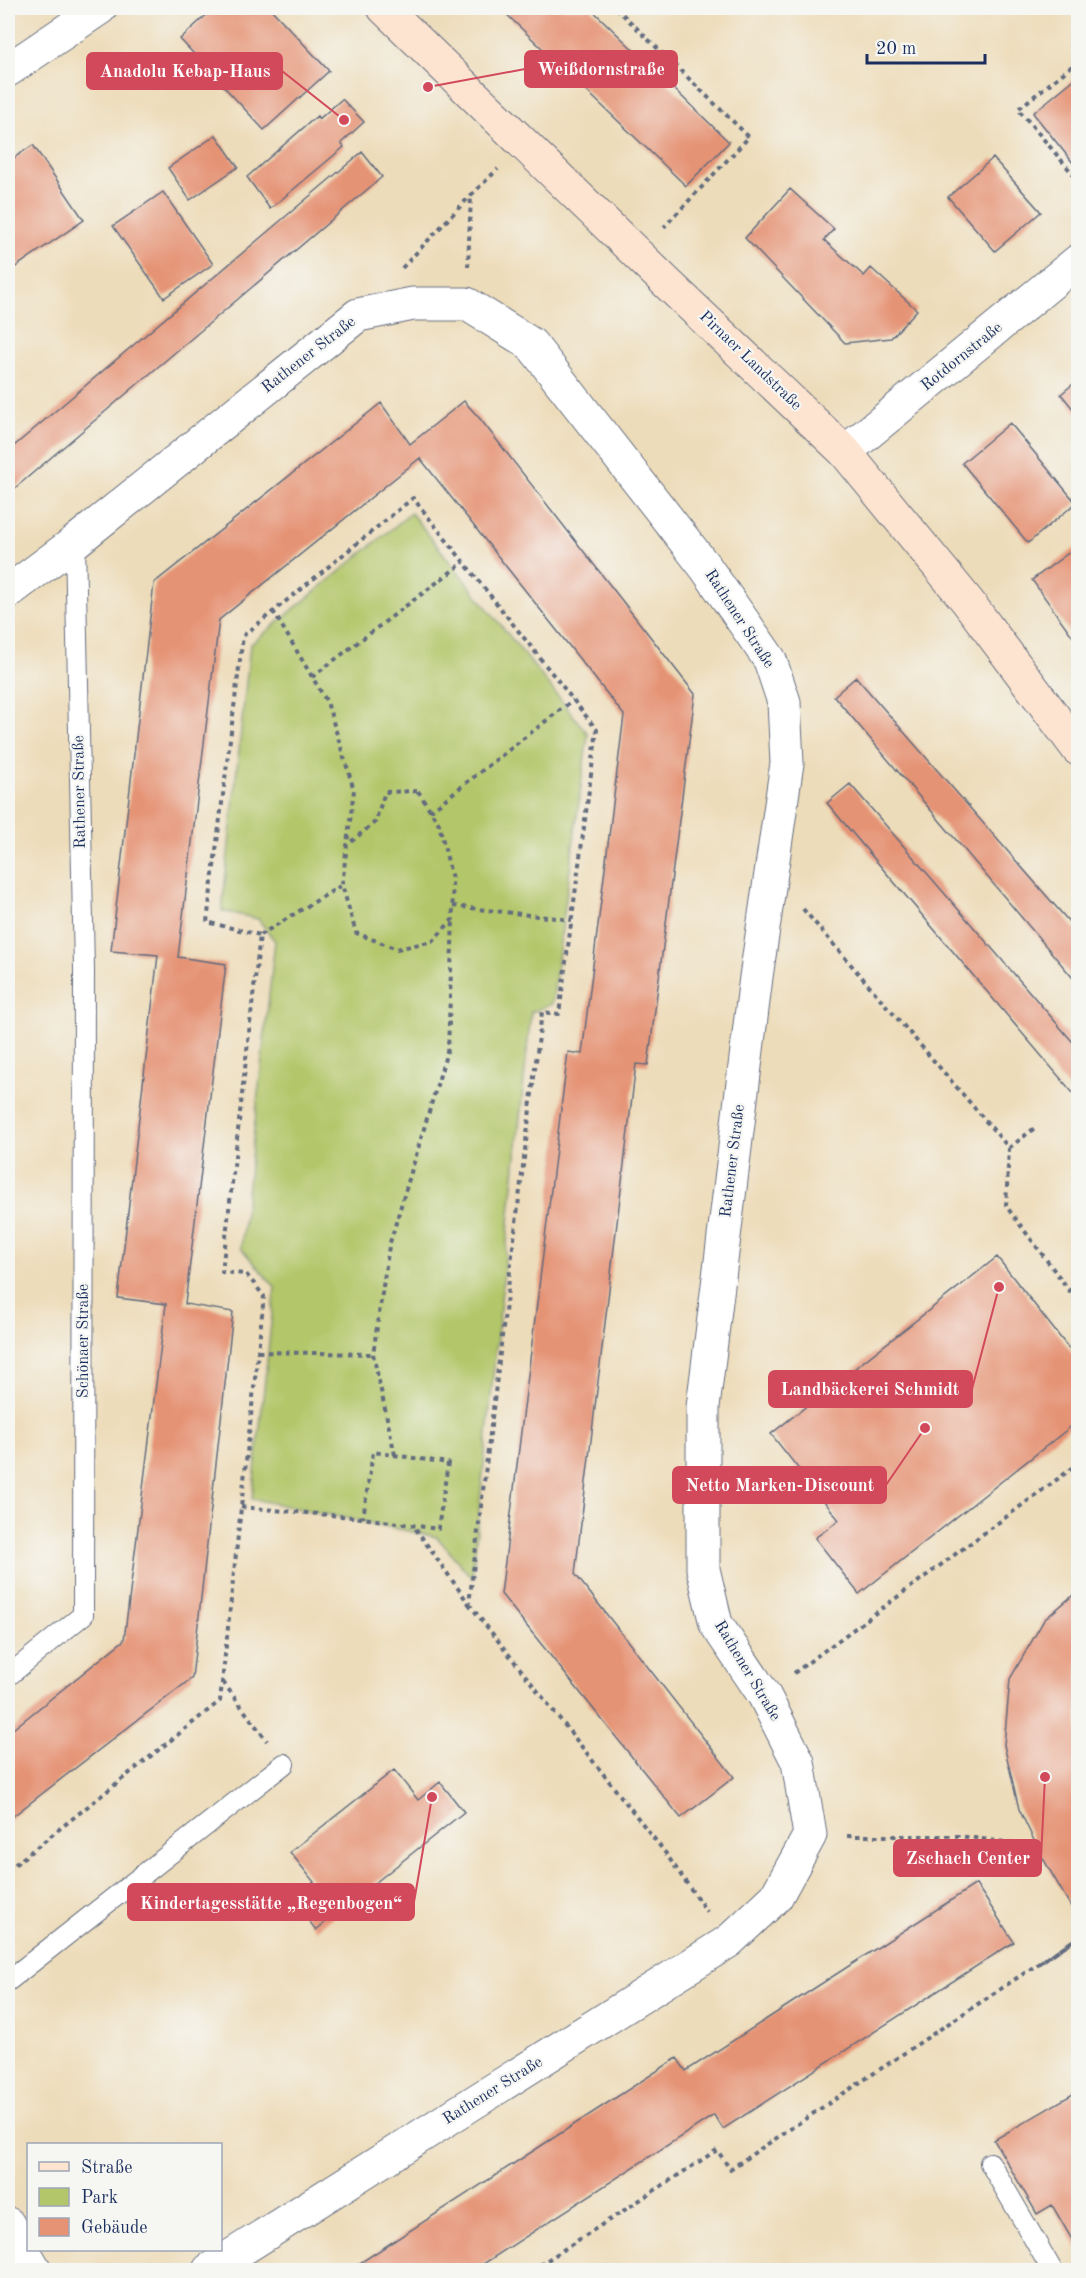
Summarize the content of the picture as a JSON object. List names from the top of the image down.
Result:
{
  "streets": {
    "street": ["Rathener Straße", "Rotdornstraße", "Pirnaer Landstraße"],
    "lane": ["Schönaer Straße"]
  },
  "crossings": [
    ["Rathener Straße", "Schönaer Straße"],
    ["Rotdornstraße", "Pirnaer Landstraße"]
  ],
  "places": [
    "Weißdornstraße",
    "Anadolu Kebap-Haus",
    "Landbäckerei Schmidt",
    "Netto Marken-Discount",
    "Zschach Center",
    "Kindertagesstätte „Regenbogen“"
  ],
  "legend": ["Straße", "Park", "Gebäude"],
  "scale_bar": "20 m"
}
